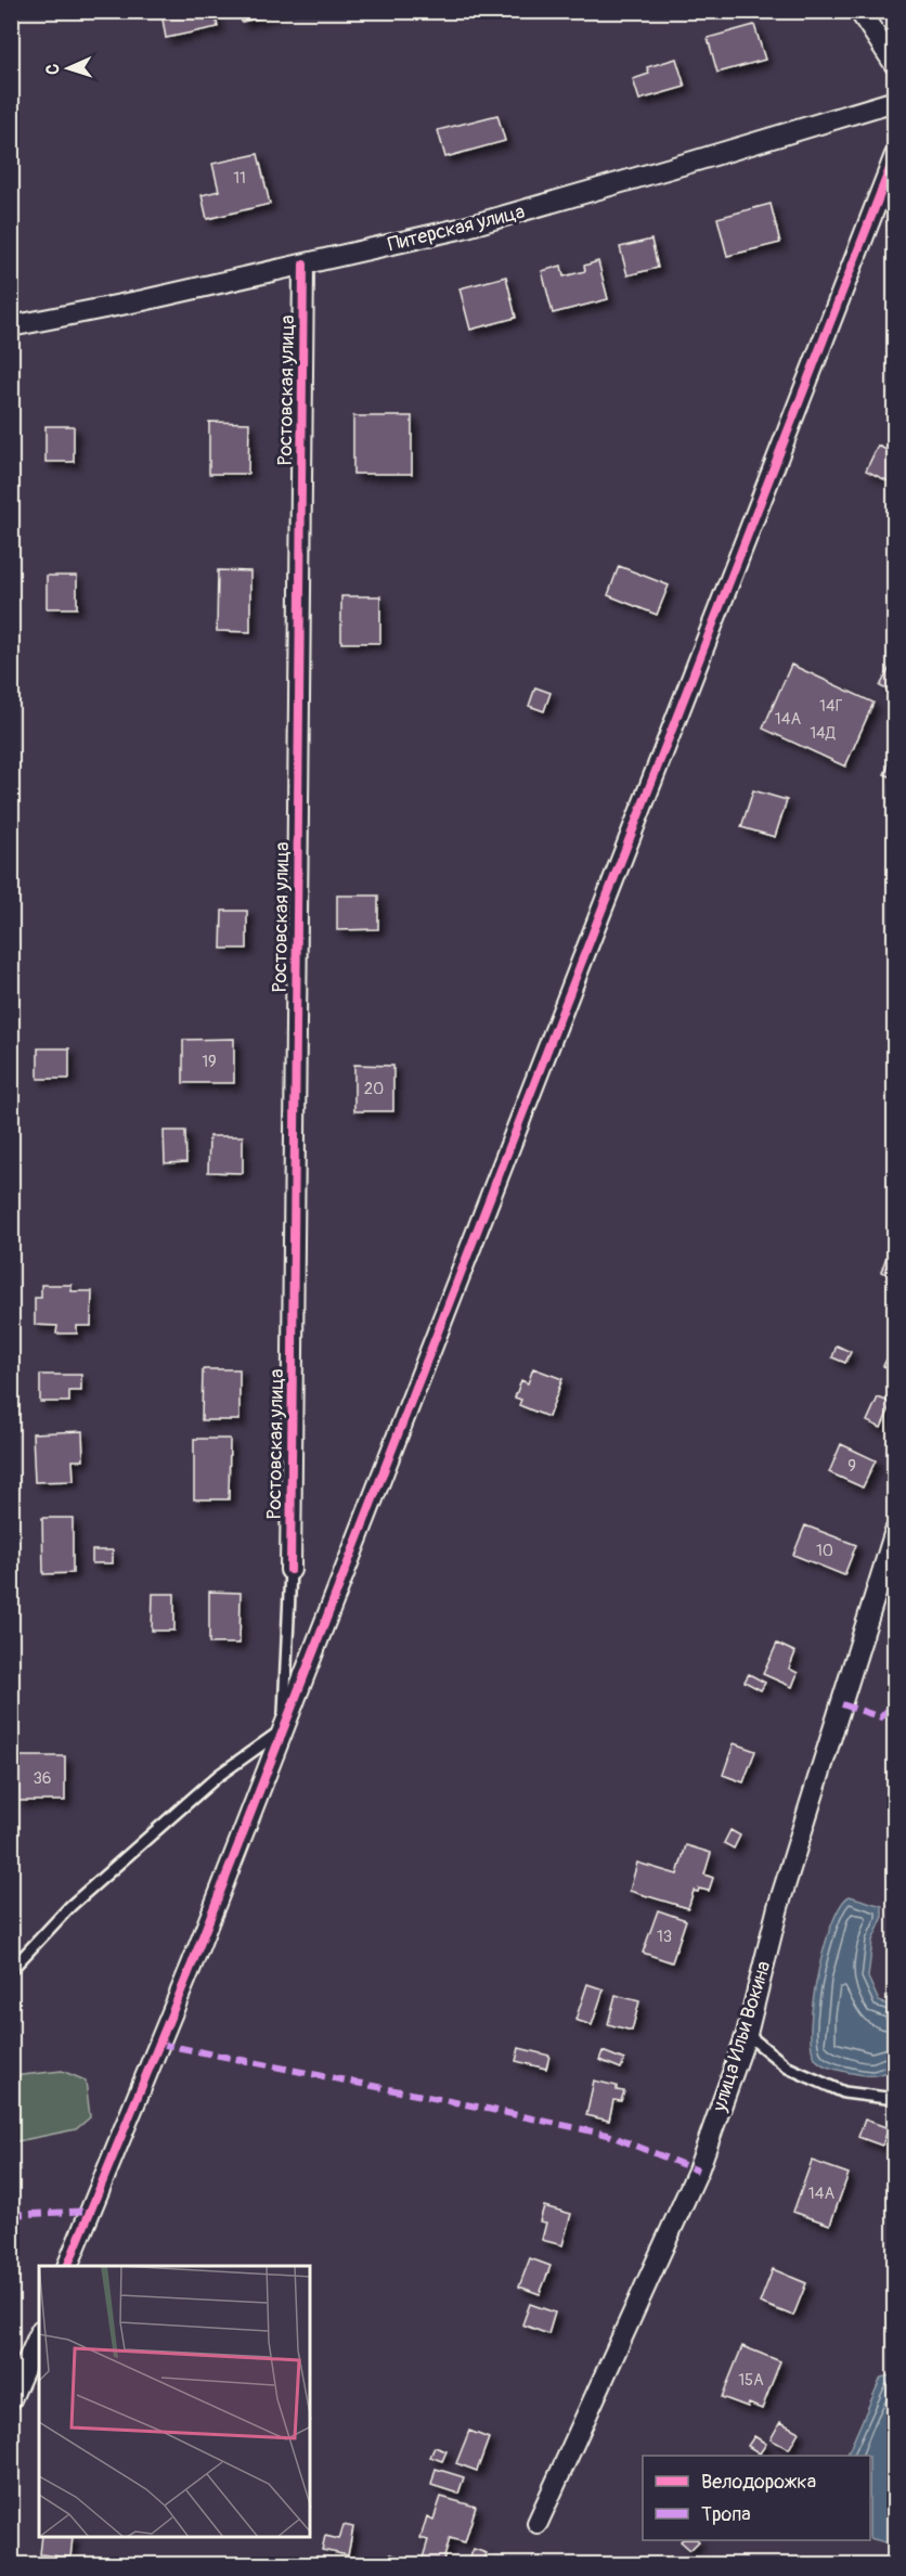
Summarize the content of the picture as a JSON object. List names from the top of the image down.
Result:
{
  "streets": {
    "street": ["Питерская улица", "Ростовская улица", "улица Ильи Вокина"]
  },
  "crossings": [
    ["Питерская улица", "Ростовская улица"]
  ],
  "house_numbers": [
    "11",
    "14Г",
    "14А",
    "14Д",
    "19",
    "20",
    "9",
    "10",
    "36",
    "13",
    "14А",
    "15А"
  ],
  "legend": ["Велодорожка", "Тропа"],
  "north": "left"
}
